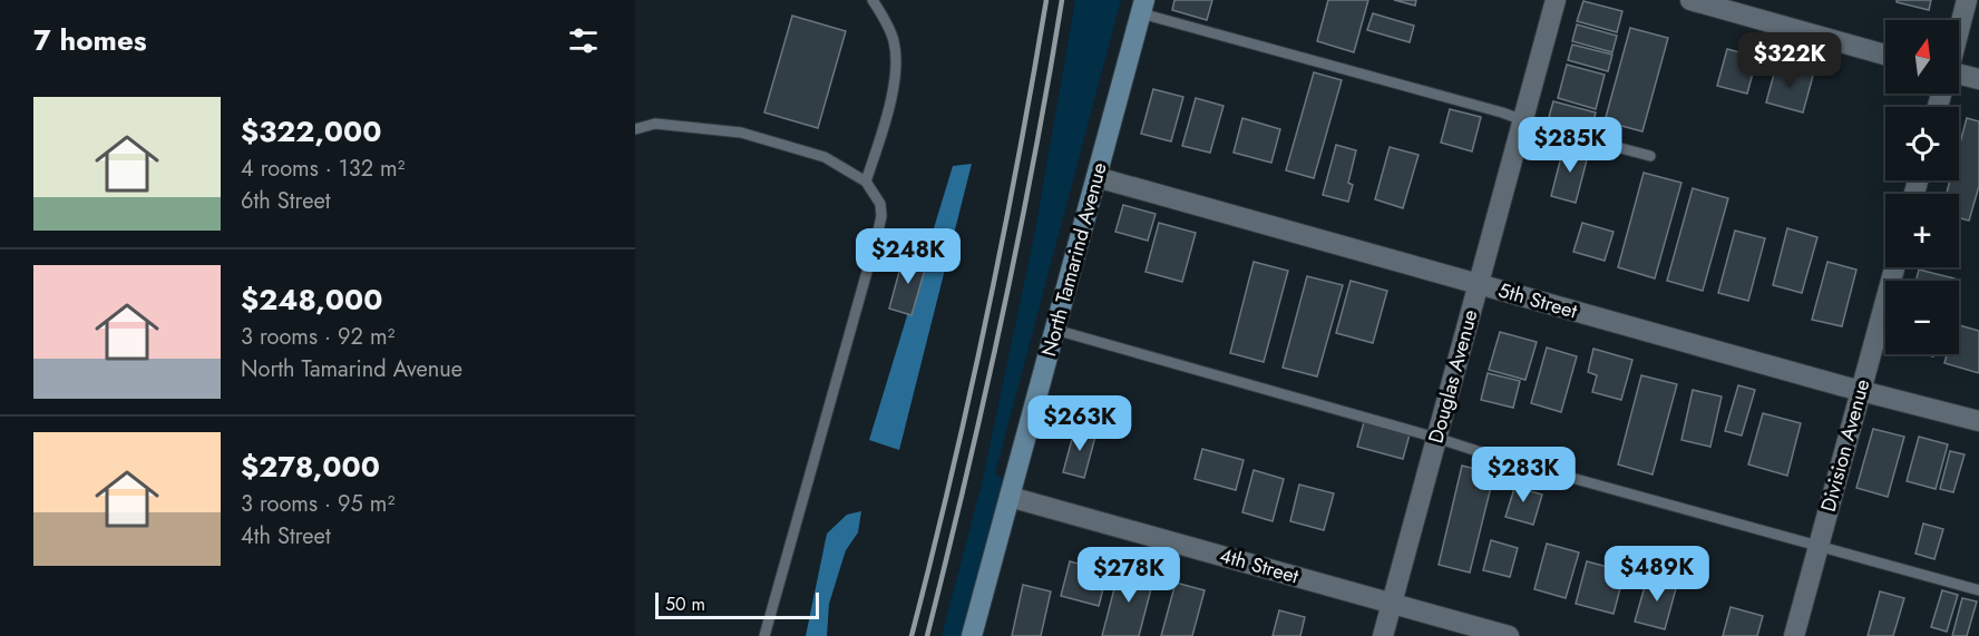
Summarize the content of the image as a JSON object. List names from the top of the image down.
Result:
{
  "streets": {
    "street": [
      "North Tamarind Avenue",
      "5th Street",
      "Douglas Avenue",
      "Division Avenue",
      "4th Street"
    ]
  },
  "crossings": [
    ["North Tamarind Avenue", "5th Street"],
    ["North Tamarind Avenue", "4th Street"],
    ["5th Street", "Douglas Avenue"],
    ["5th Street", "Division Avenue"],
    ["Douglas Avenue", "4th Street"]
  ],
  "scale_bar": "50 m",
  "north": "top",
  "page": {
    "heading": "7 homes",
    "map_buttons": ["+", "−"],
    "price": [
      "$322K",
      "$285K",
      "$248K",
      "$263K",
      "$283K",
      "$489K",
      "$278K"
    ],
    "list": [
      {
        "name": "$322,000",
        "note": "4 rooms · 132 m² · 6th Street"
      },
      {
        "name": "$248,000",
        "note": "3 rooms · 92 m² · North Tamarind Avenue"
      },
      {
        "name": "$278,000",
        "note": "3 rooms · 95 m² · 4th Street"
      }
    ],
    "scale": "50 m"
  }
}
